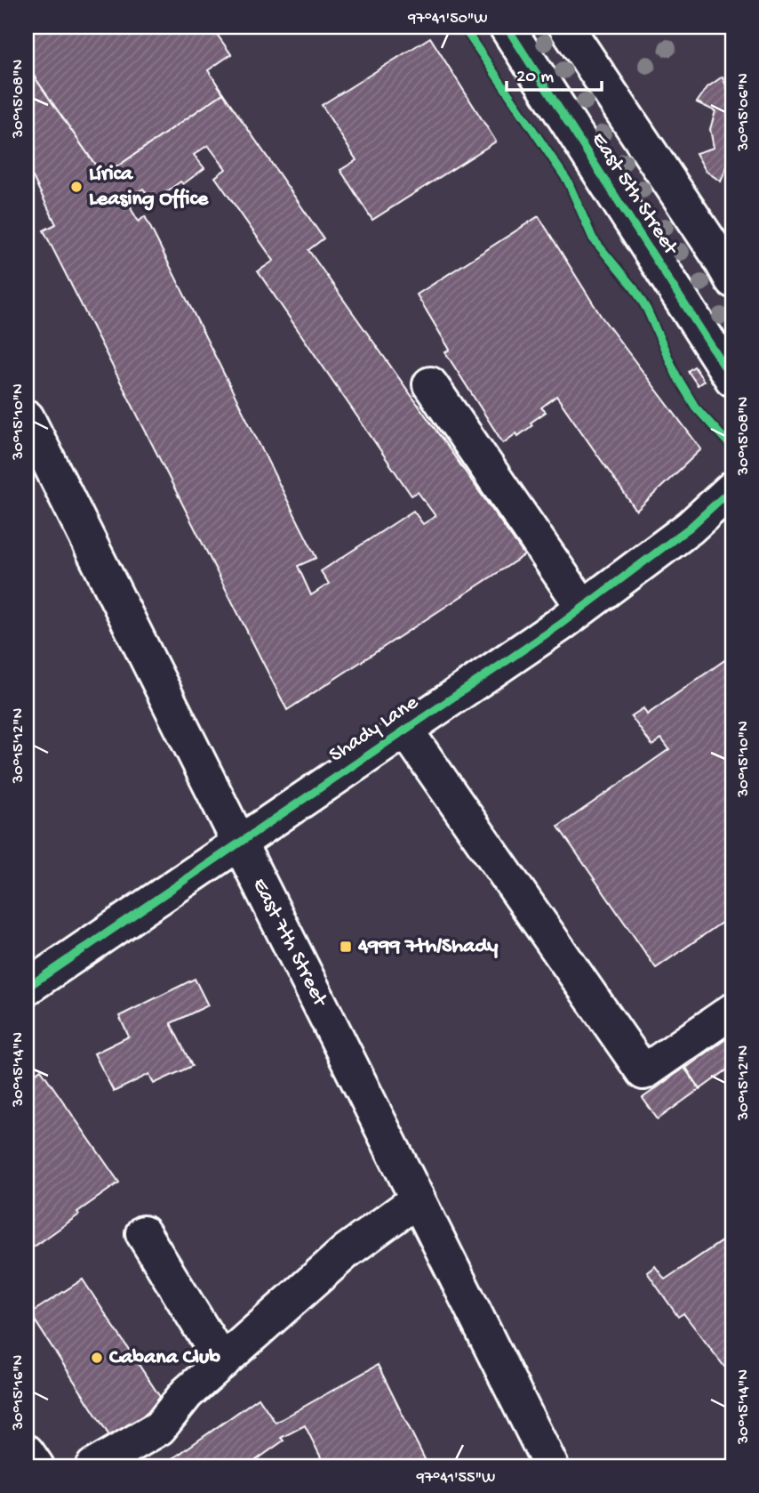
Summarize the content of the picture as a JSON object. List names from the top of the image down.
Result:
{
  "streets": {
    "street": ["East 5th Street", "Shady Lane", "East 7th Street"]
  },
  "crossings": [
    ["Shady Lane", "East 7th Street"]
  ],
  "places": {
    "other": ["Lírica Leasing Office", "Cabana Club"],
    "transit": ["4999 7th/Shady"]
  },
  "scale_bar": "20 m",
  "coordinates": [
    "97°41'50\"W",
    "30°15'08\"N",
    "30°15'06\"N",
    "30°15'10\"N",
    "30°15'12\"N",
    "30°15'14\"N",
    "30°15'16\"N",
    "97°41'55\"W"
  ]
}
